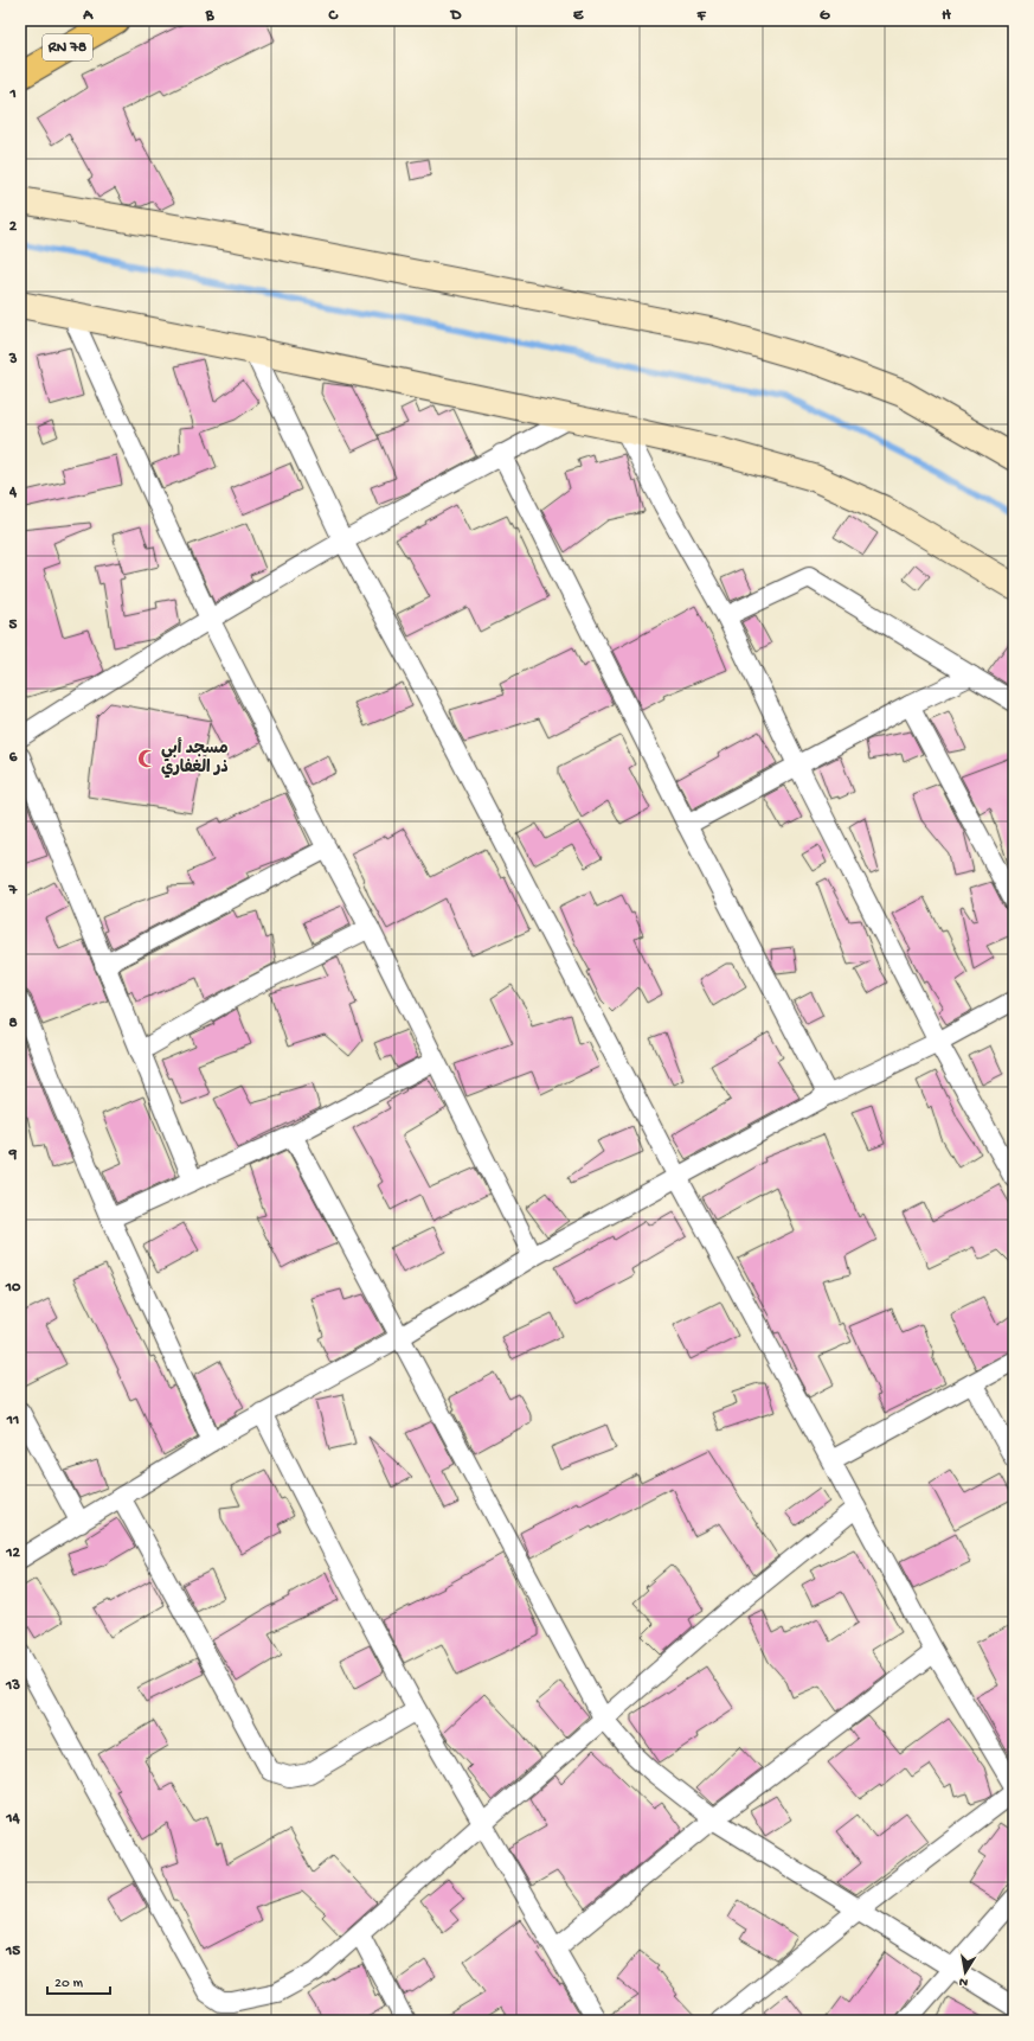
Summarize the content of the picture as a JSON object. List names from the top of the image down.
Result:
{
  "streets": {
    "main road": ["RN 78"]
  },
  "places": {
    "mosque": ["مسجد أبي ذر الغفاري"]
  },
  "scale_bar": "20 m",
  "north": "bottom",
  "grid": {
    "columns": [
      "A",
      "B",
      "C",
      "D",
      "E",
      "F",
      "G",
      "H"
    ],
    "rows": [
      "1",
      "2",
      "3",
      "4",
      "5",
      "6",
      "7",
      "8",
      "9",
      "10",
      "11",
      "12",
      "13",
      "14",
      "15"
    ]
  }
}
